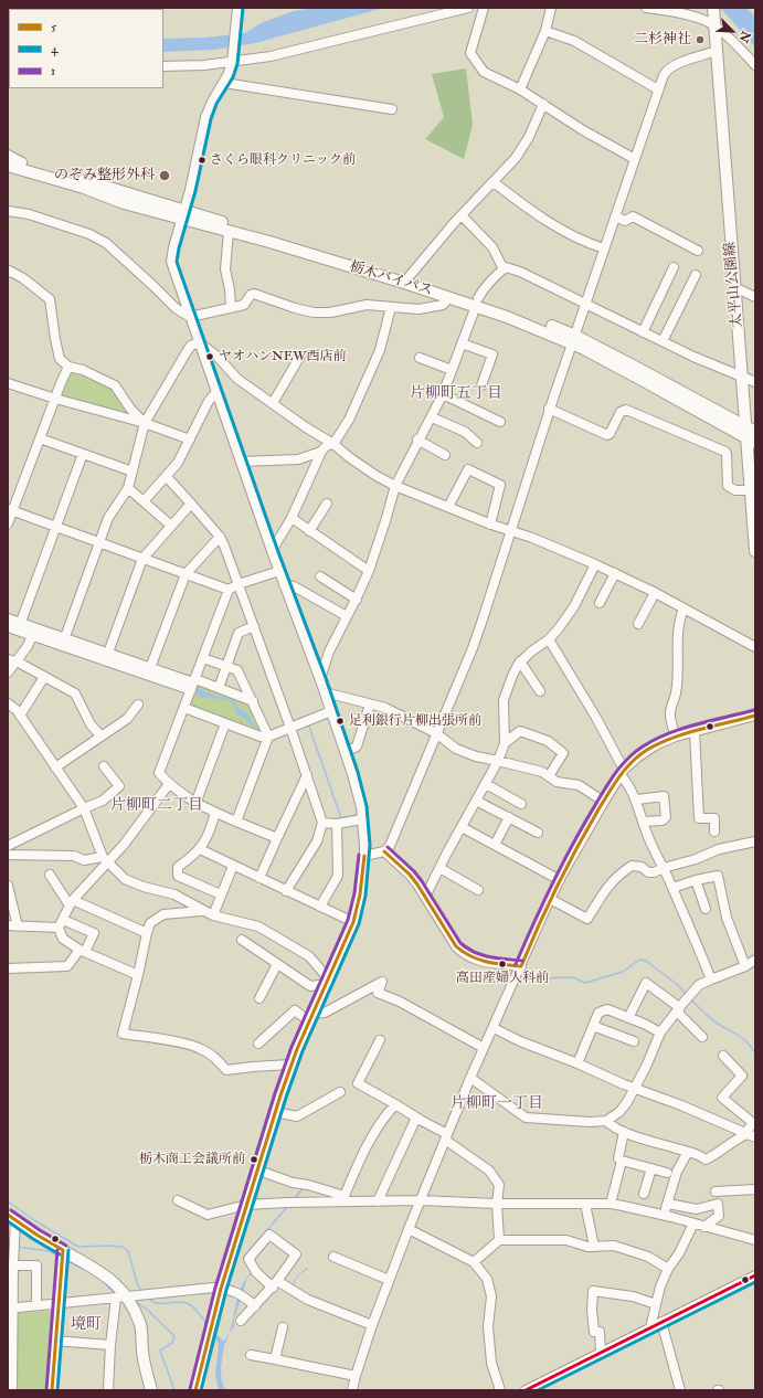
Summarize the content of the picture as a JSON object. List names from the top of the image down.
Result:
{
  "streets": {
    "main road": ["栃木バイパス", "太平山公園線"]
  },
  "crossings": [
    ["栃木バイパス", "太平山公園線"]
  ],
  "districts": [
    "片柳町五丁目",
    "片柳町二丁目",
    "片柳町一丁目",
    "境町"
  ],
  "places": [
    "二杉神社",
    "さくら眼科クリニック前",
    "のぞみ整形外科",
    "ヤオハンNEW西店前",
    "足利銀行片柳出張所前",
    "高田産婦人科前",
    "栃木商工会議所前"
  ],
  "lines": ["transit line 4", "transit line 1", "transit line 5"],
  "legend": ["5", "4", "1"],
  "north": "bottom right"
}
